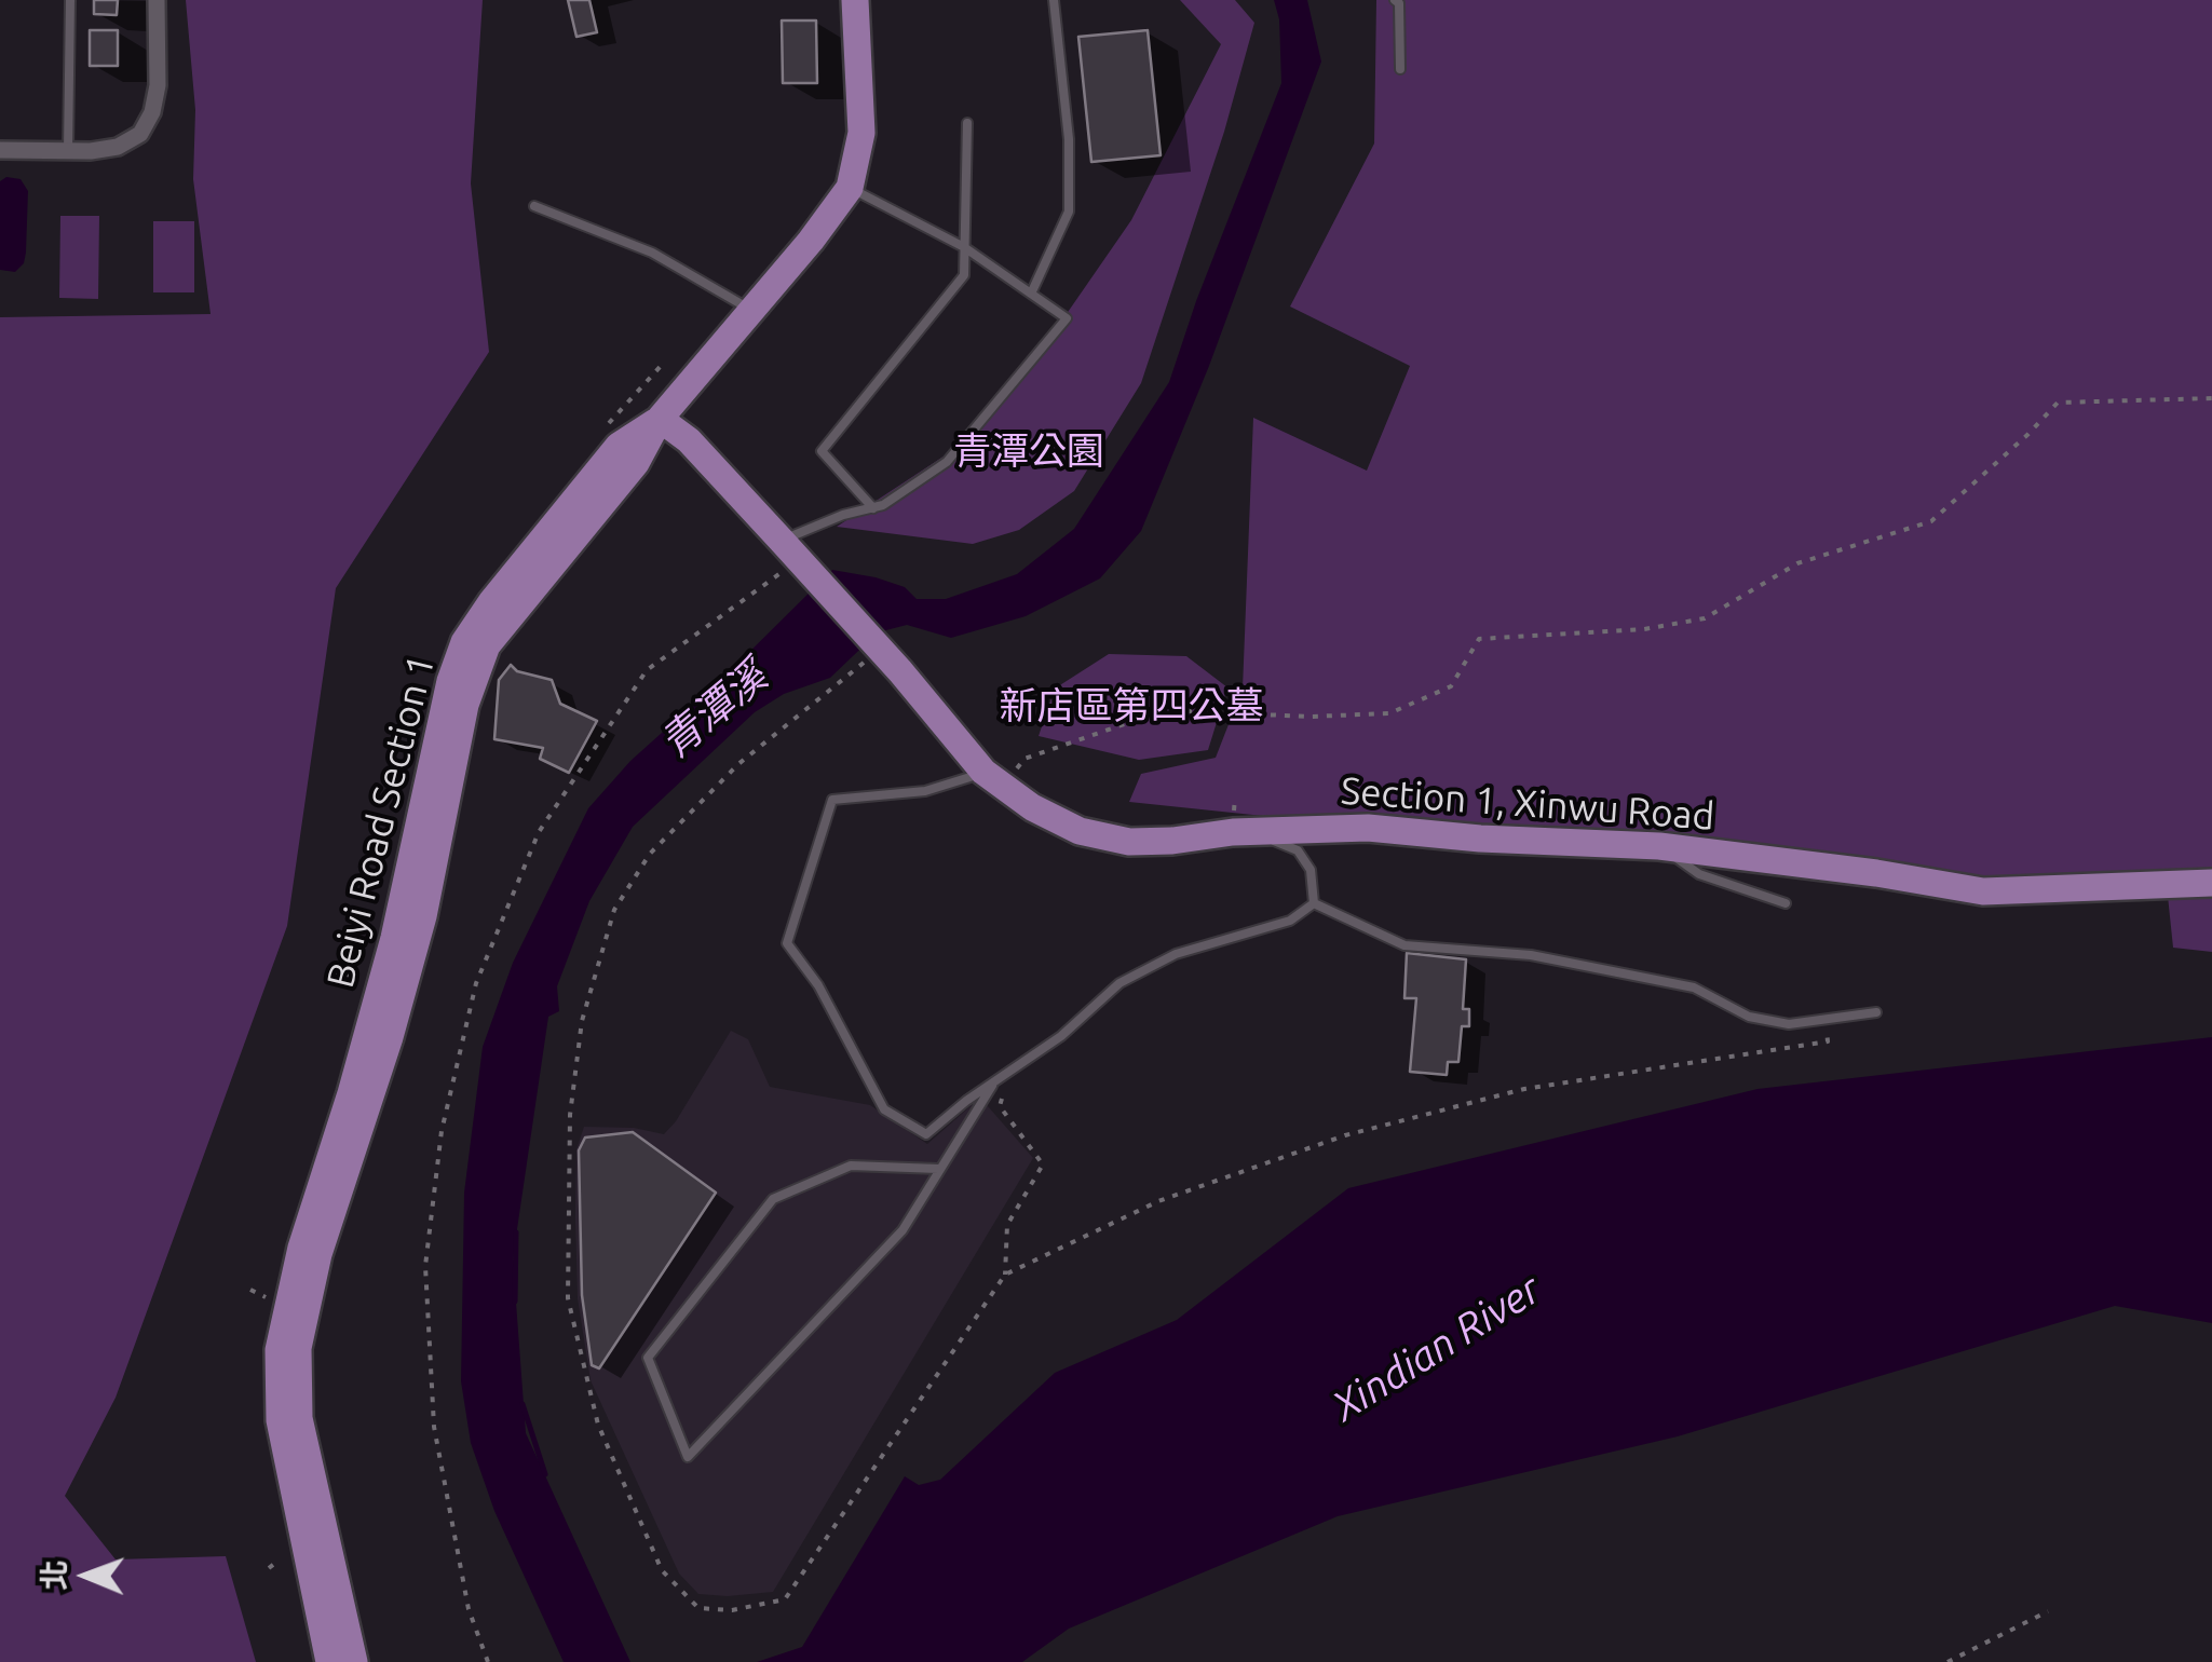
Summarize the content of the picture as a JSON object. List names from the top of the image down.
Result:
{
  "streets": {
    "main road": ["Section 1, Xinwu Road", "Beiyi Road Section 1"]
  },
  "water": ["青潭溪", "Xindian River"],
  "parks": ["青潭公園", "新店區第四公墓"],
  "north": "left"
}
